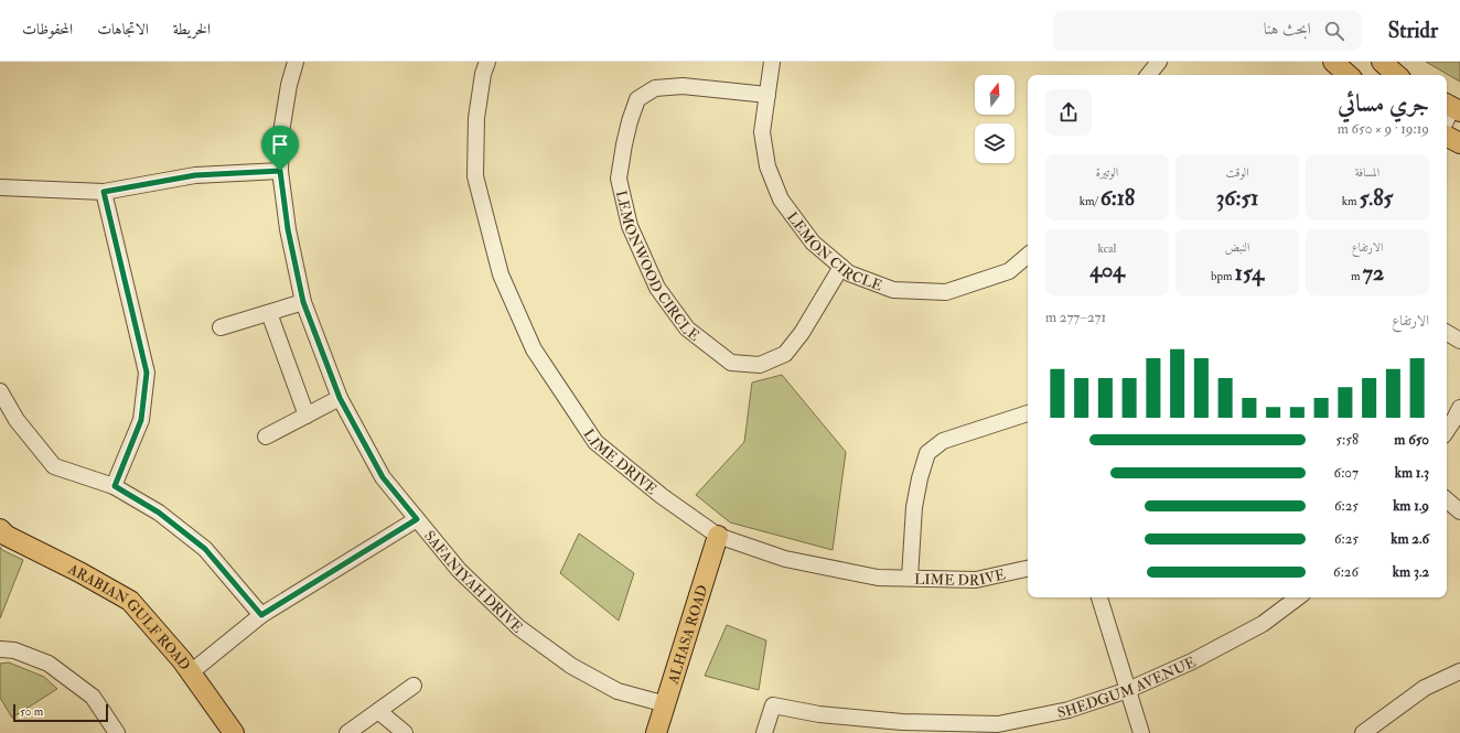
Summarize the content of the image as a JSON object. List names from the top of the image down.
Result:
{
  "streets": {
    "main road": ["ARABIAN GULF ROAD", "ALHASA ROAD"],
    "street": [
      "LEMON CIRCLE",
      "LEMONWOOD CIRCLE",
      "LIME DRIVE",
      "SAFANIYAH DRIVE",
      "SHEDGUM AVENUE"
    ]
  },
  "crossings": [
    ["LEMON CIRCLE", "LEMONWOOD CIRCLE"],
    ["LIME DRIVE", "ALHASA ROAD"],
    ["SAFANIYAH DRIVE", "ALHASA ROAD"]
  ],
  "scale_bar": "50 m",
  "north": "top",
  "page": {
    "header": "Stridr",
    "search": "ابحث هنا",
    "nav": ["الخريطة", "الاتجاهات", "المحفوظات"],
    "heading": ["جري مسائي", "19:19 · 9 × 650 m"],
    "stats": [
      ["المسافة", "5.85 km"],
      ["الوقت", "36:51"],
      ["الوتيرة", "6:18 /km"],
      ["الارتفاع", "72 m"],
      ["النبض", "154 bpm"],
      ["kcal", "404"]
    ],
    "chart": ["الارتفاع", "271–277 m"],
    "list": [
      {
        "name": "650 m",
        "note": "5:58"
      },
      {
        "name": "1.3 km",
        "note": "6:07"
      },
      {
        "name": "1.9 km",
        "note": "6:25"
      },
      {
        "name": "2.6 km",
        "note": "6:25"
      },
      {
        "name": "3.2 km",
        "note": "6:26"
      }
    ],
    "scale": "50 m"
  }
}
